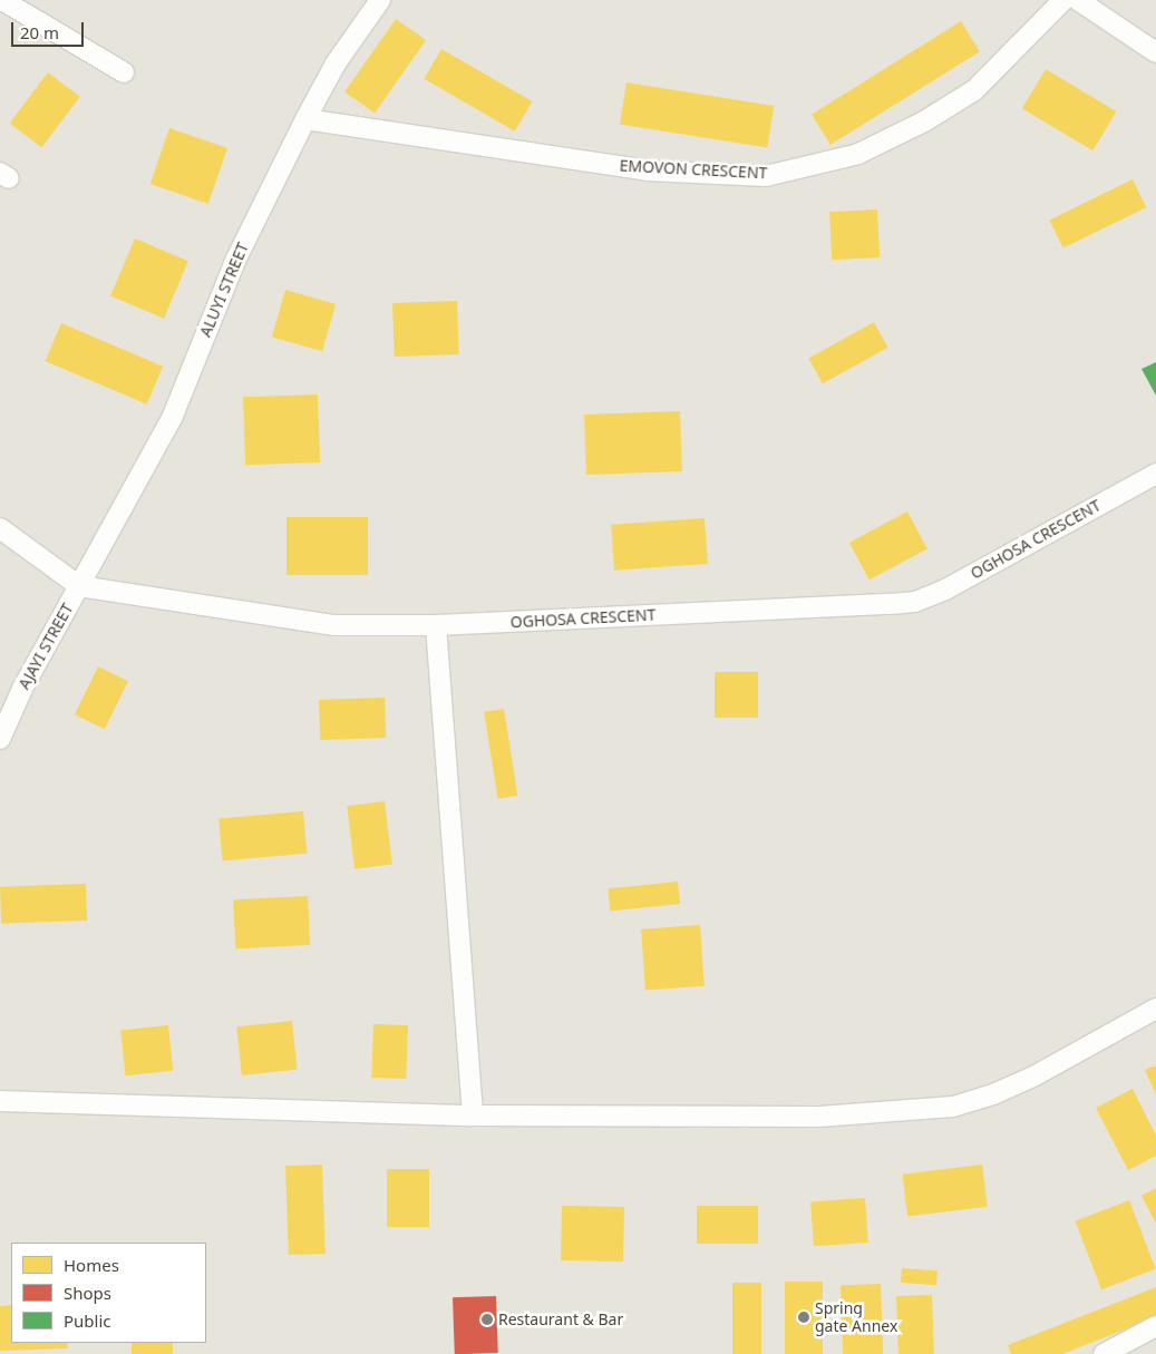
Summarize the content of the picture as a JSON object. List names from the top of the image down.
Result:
{
  "streets": {
    "street": [
      "EMOVON CRESCENT",
      "ALUYI STREET",
      "OGHOSA CRESCENT",
      "AJAYI STREET"
    ]
  },
  "crossings": [
    ["EMOVON CRESCENT", "ALUYI STREET"],
    ["ALUYI STREET", "OGHOSA CRESCENT"],
    ["ALUYI STREET", "AJAYI STREET"],
    ["OGHOSA CRESCENT", "AJAYI STREET"]
  ],
  "places": ["Spring gate Annex", "Restaurant & Bar"],
  "legend": ["Homes", "Shops", "Public"],
  "scale_bar": "20 m"
}
